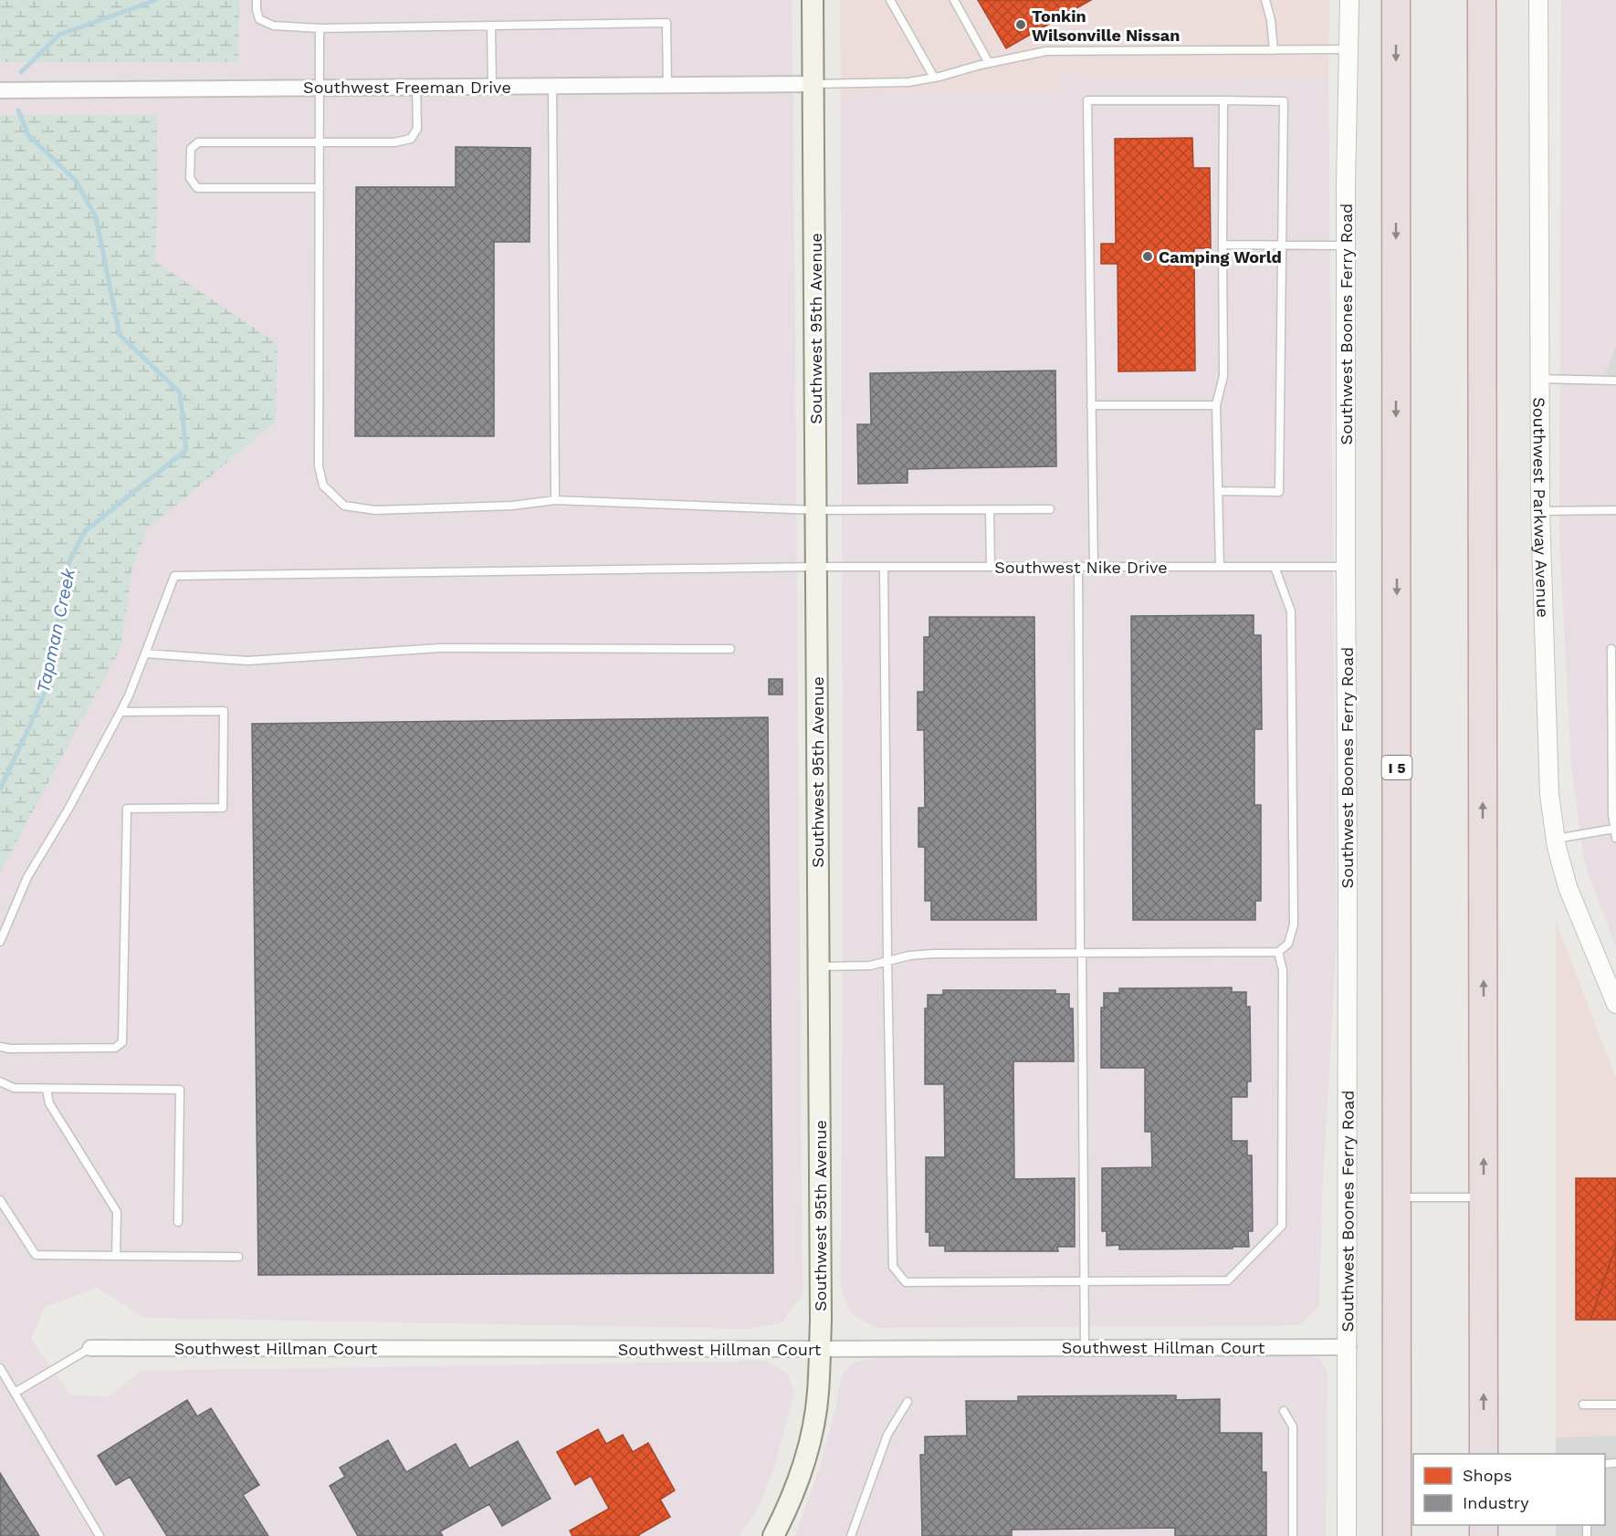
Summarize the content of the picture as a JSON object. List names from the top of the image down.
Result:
{
  "streets": {
    "highway": ["I 5"],
    "main road": ["Southwest 95th Avenue"],
    "street": [
      "Southwest Freeman Drive",
      "Southwest Boones Ferry Road",
      "Southwest Parkway Avenue",
      "Southwest Hillman Court"
    ],
    "lane": ["Southwest Nike Drive"]
  },
  "crossings": [
    ["Southwest Freeman Drive", "Southwest 95th Avenue"],
    ["Southwest Boones Ferry Road", "Southwest Nike Drive"],
    ["Southwest Boones Ferry Road", "Southwest Hillman Court"],
    ["Southwest 95th Avenue", "Southwest Nike Drive"],
    ["Southwest 95th Avenue", "Southwest Hillman Court"]
  ],
  "water": ["Tapman Creek"],
  "places": ["Tonkin Wilsonville Nissan", "Camping World"],
  "legend": ["Shops", "Industry"]
}
